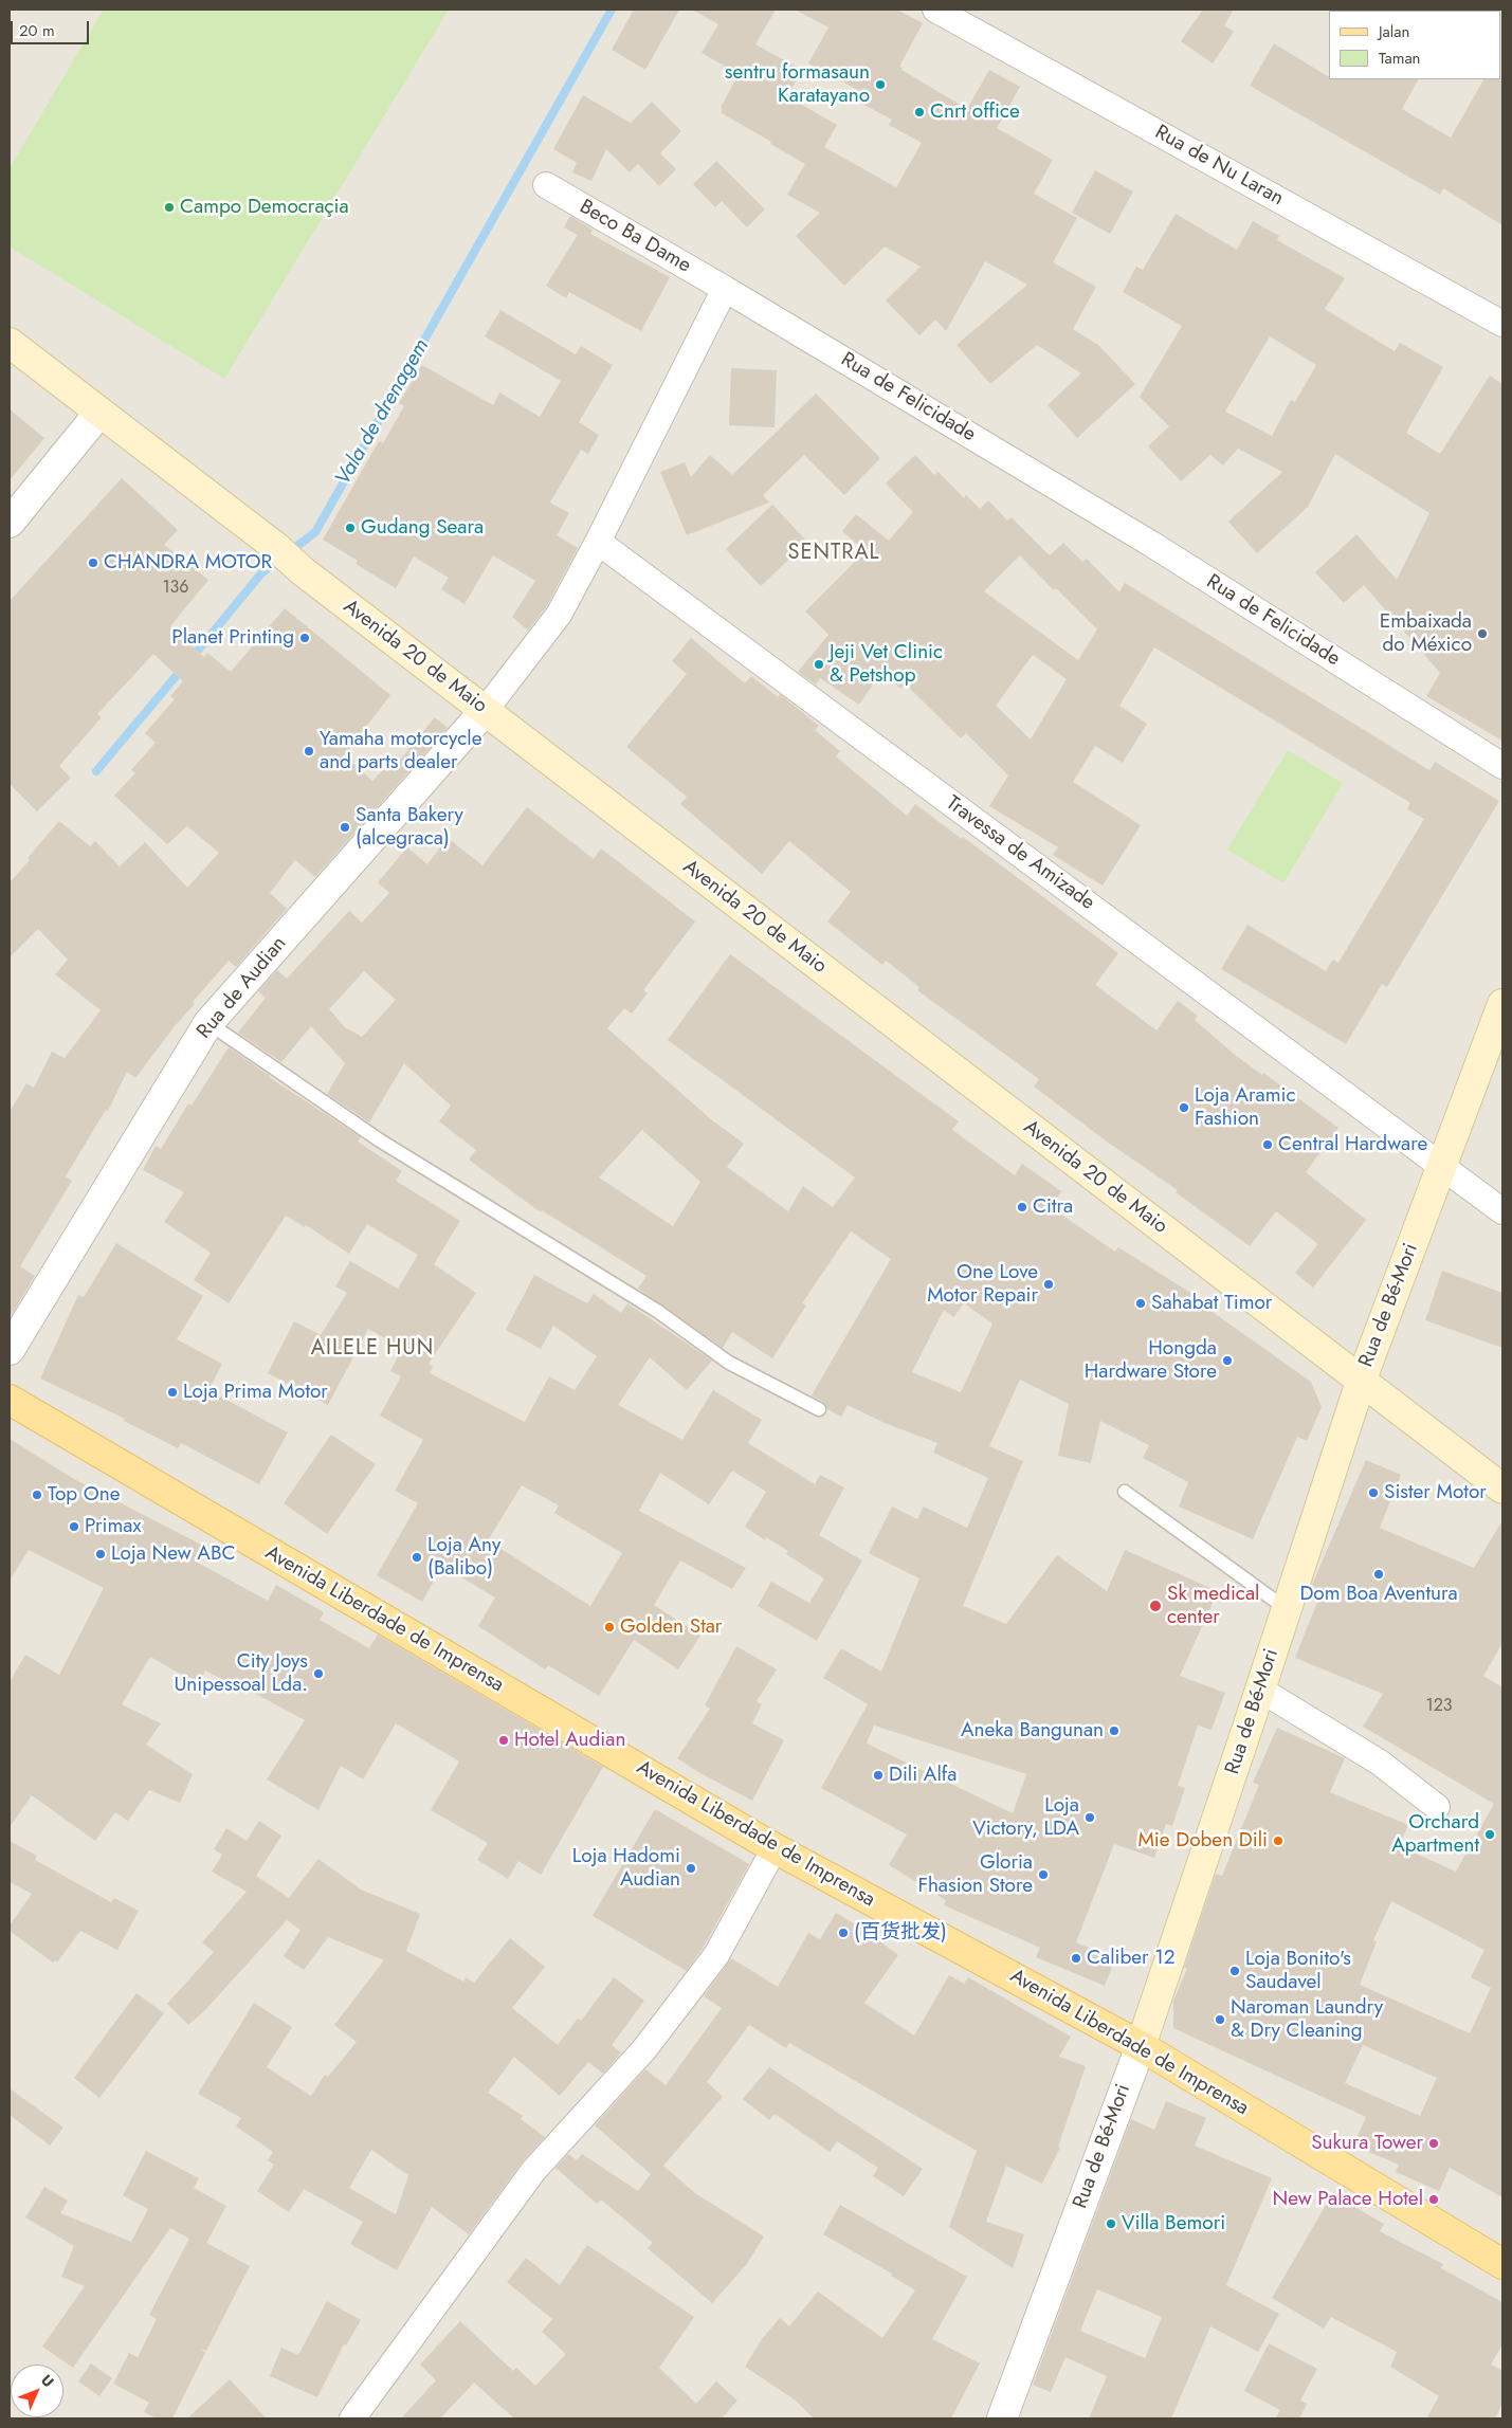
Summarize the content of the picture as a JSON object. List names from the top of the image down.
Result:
{
  "streets": {
    "main road": ["Avenida 20 de Maio", "Rua de Bé-Mori", "Avenida Liberdade de Imprensa"],
    "street": [
      "Rua de Nu Laran",
      "Beco Ba Dame",
      "Rua de Felicidade",
      "Travessa de Amizade",
      "Rua de Audian"
    ]
  },
  "crossings": [
    ["Beco Ba Dame", "Rua de Felicidade"],
    ["Avenida 20 de Maio", "Rua de Audian"],
    ["Avenida 20 de Maio", "Rua de Bé-Mori"],
    ["Travessa de Amizade", "Rua de Bé-Mori"],
    ["Rua de Bé-Mori", "Avenida Liberdade de Imprensa"]
  ],
  "districts": ["SENTRAL", "AILELE HUN"],
  "water": ["Vala de drenagem"],
  "places": [
    "sentru formasaun Karatayano",
    "Cnrt office",
    "Campo Democraçia",
    "Gudang Seara",
    "CHANDRA MOTOR",
    "Embaixada do México",
    "Planet Printing",
    "Jeji Vet Clinic & Petshop",
    "Yamaha motorcycle and parts dealer",
    "Santa Bakery (alcegraca)",
    "Loja Aramic Fashion",
    "Central Hardware",
    "Citra",
    "One Love Motor Repair",
    "Sahabat Timor",
    "Hongda Hardware Store",
    "Loja Prima Motor",
    "Sister Motor",
    "Top One",
    "Primax",
    "Loja New ABC",
    "Loja Any (Balibo)",
    "Dom Boa Aventura",
    "Sk medical center",
    "Golden Star",
    "City Joys Unipessoal Lda.",
    "Aneka Bangunan",
    "Hotel Audian",
    "Dili Alfa",
    "Loja Victory, LDA",
    "Orchard Apartment",
    "Mie Doben Dili",
    "Loja Hadomi Audian",
    "Gloria Fhasion Store",
    "(百货批发)",
    "Caliber 12",
    "Loja Bonito's Saudavel",
    "Naroman Laundry & Dry Cleaning",
    "Sukura Tower",
    "New Palace Hotel",
    "Villa Bemori"
  ],
  "house_numbers": ["136", "123"],
  "legend": ["Jalan", "Taman"],
  "scale_bar": "20 m",
  "north": "top right"
}
